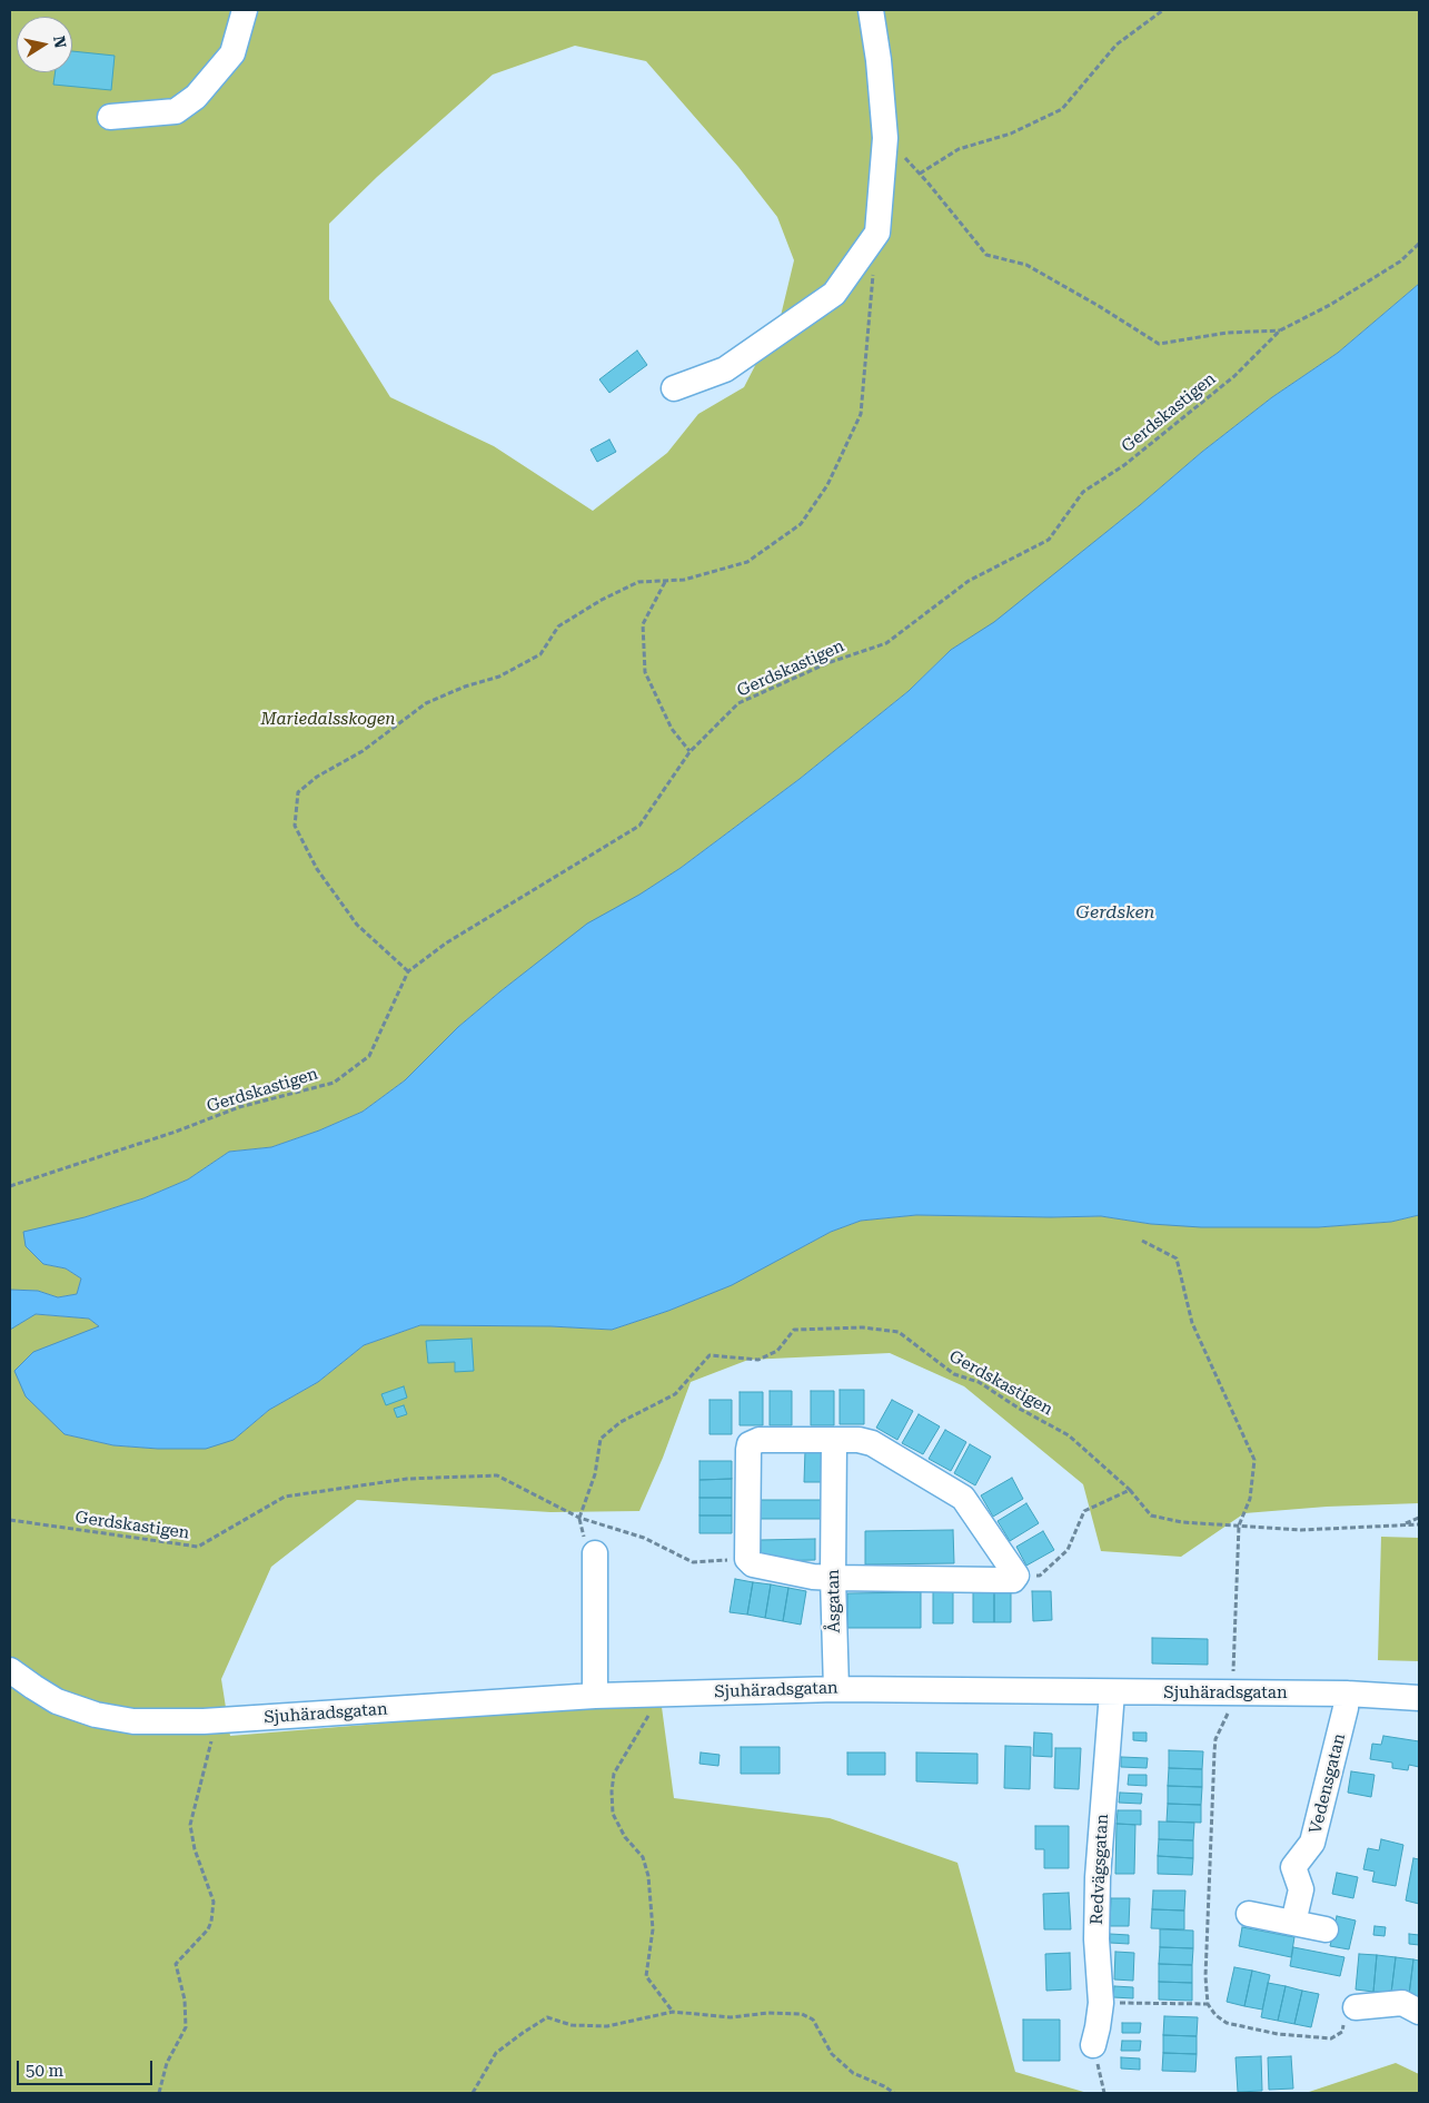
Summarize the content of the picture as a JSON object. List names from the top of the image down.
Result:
{
  "streets": {
    "street": [
      "Åsgatan",
      "Sjuhäradsgatan",
      "Vedensgatan",
      "Redvägsgatan"
    ],
    "path": ["Gerdskastigen"]
  },
  "crossings": [
    ["Åsgatan", "Sjuhäradsgatan"],
    ["Sjuhäradsgatan", "Vedensgatan"],
    ["Sjuhäradsgatan", "Redvägsgatan"]
  ],
  "water": ["Gerdsken"],
  "parks": ["Mariedalsskogen"],
  "scale_bar": "50 m",
  "north": "right"
}
